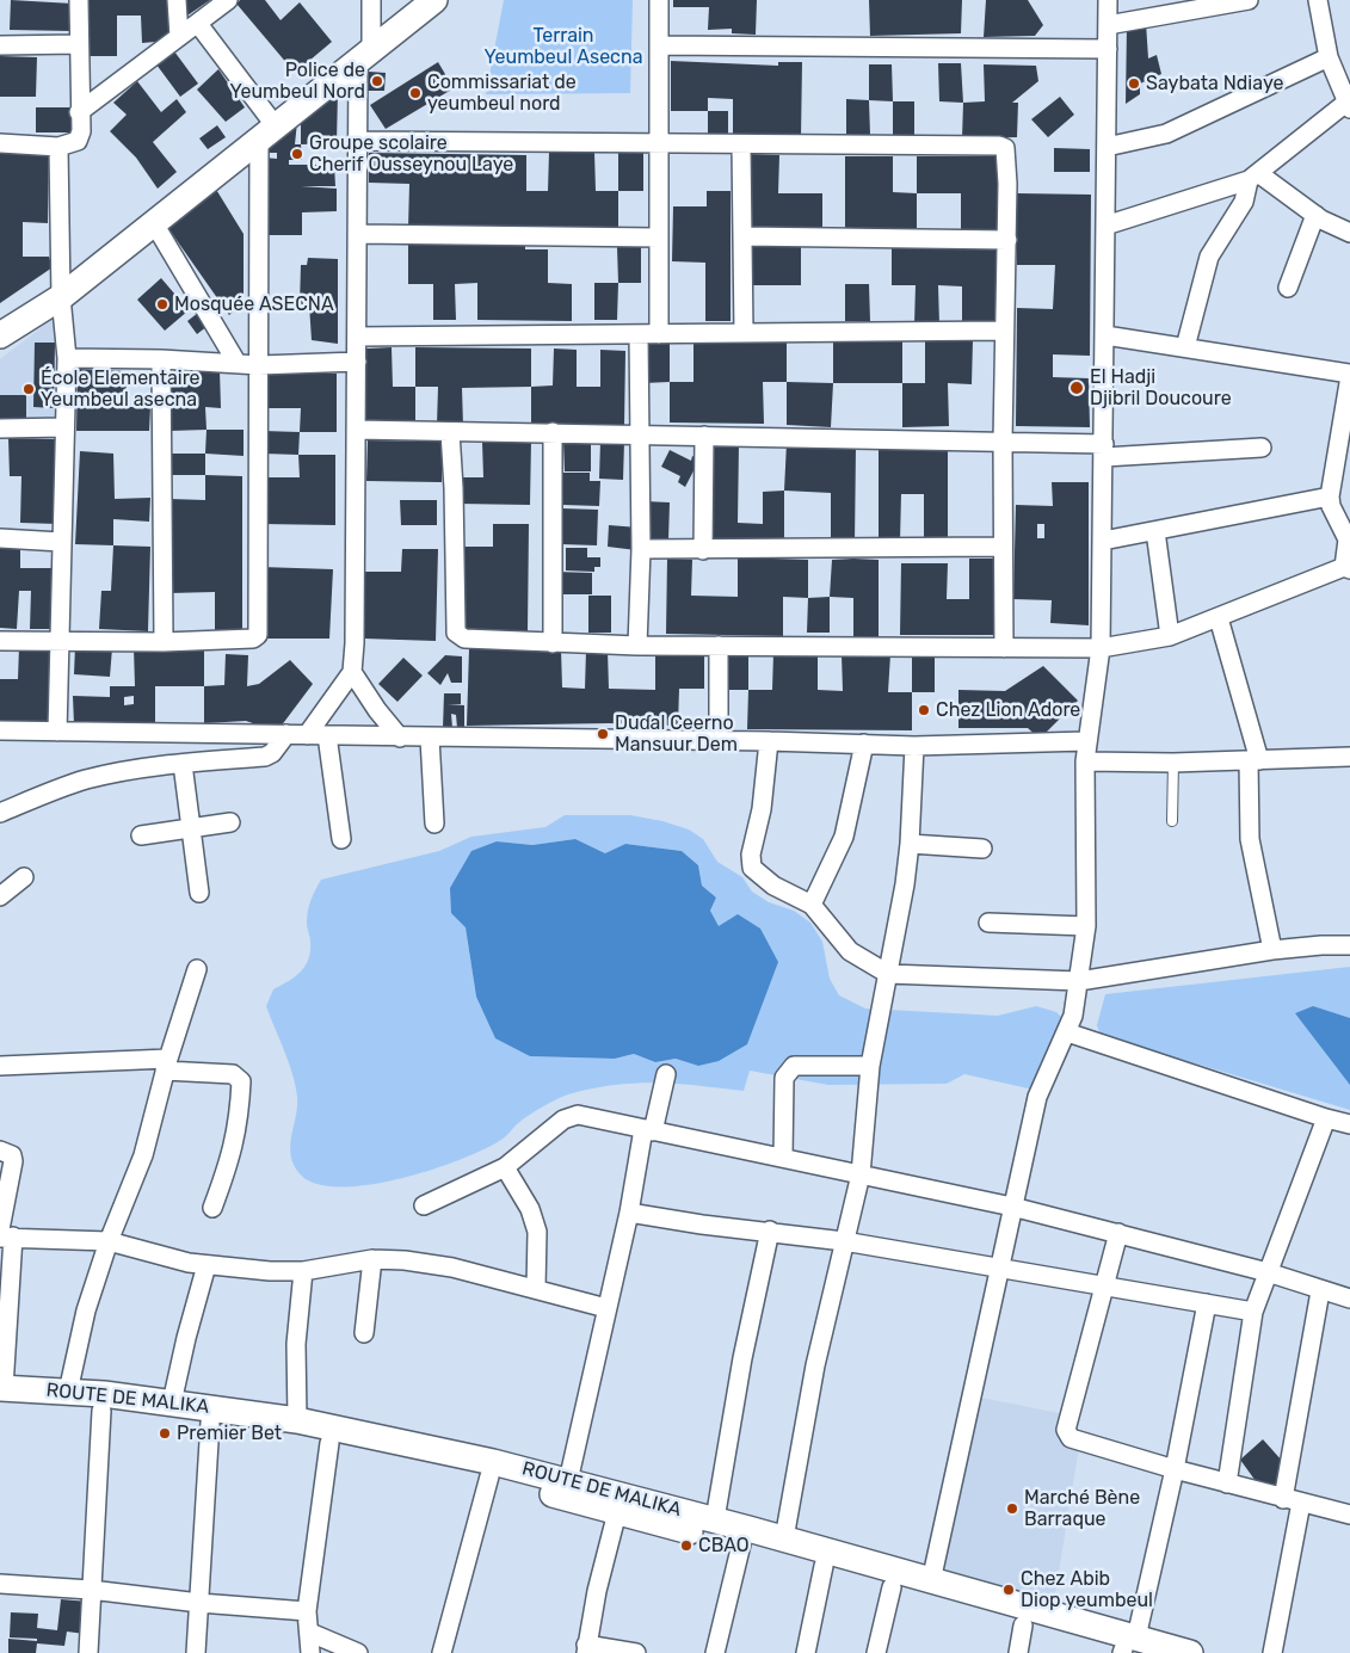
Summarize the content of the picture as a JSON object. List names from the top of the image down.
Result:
{
  "streets": {
    "main road": ["ROUTE DE MALIKA"]
  },
  "parks": ["Terrain Yeumbeul Asecna"],
  "places": [
    "Police de Yeumbeul Nord",
    "Saybata Ndiaye",
    "Commissariat de yeumbeul nord",
    "Groupe scolaire Cherif Ousseynou Laye",
    "Mosquée ASECNA",
    "El Hadji Djibril Doucoure",
    "École Elementaire Yeumbeul asecna",
    "Chez Lion Adore",
    "Duɗal Ceerno Mansuur Dem",
    "Premier Bet",
    "Marché Bène Barraque",
    "CBAO",
    "Chez Abib Diop yeumbeul"
  ]
}
